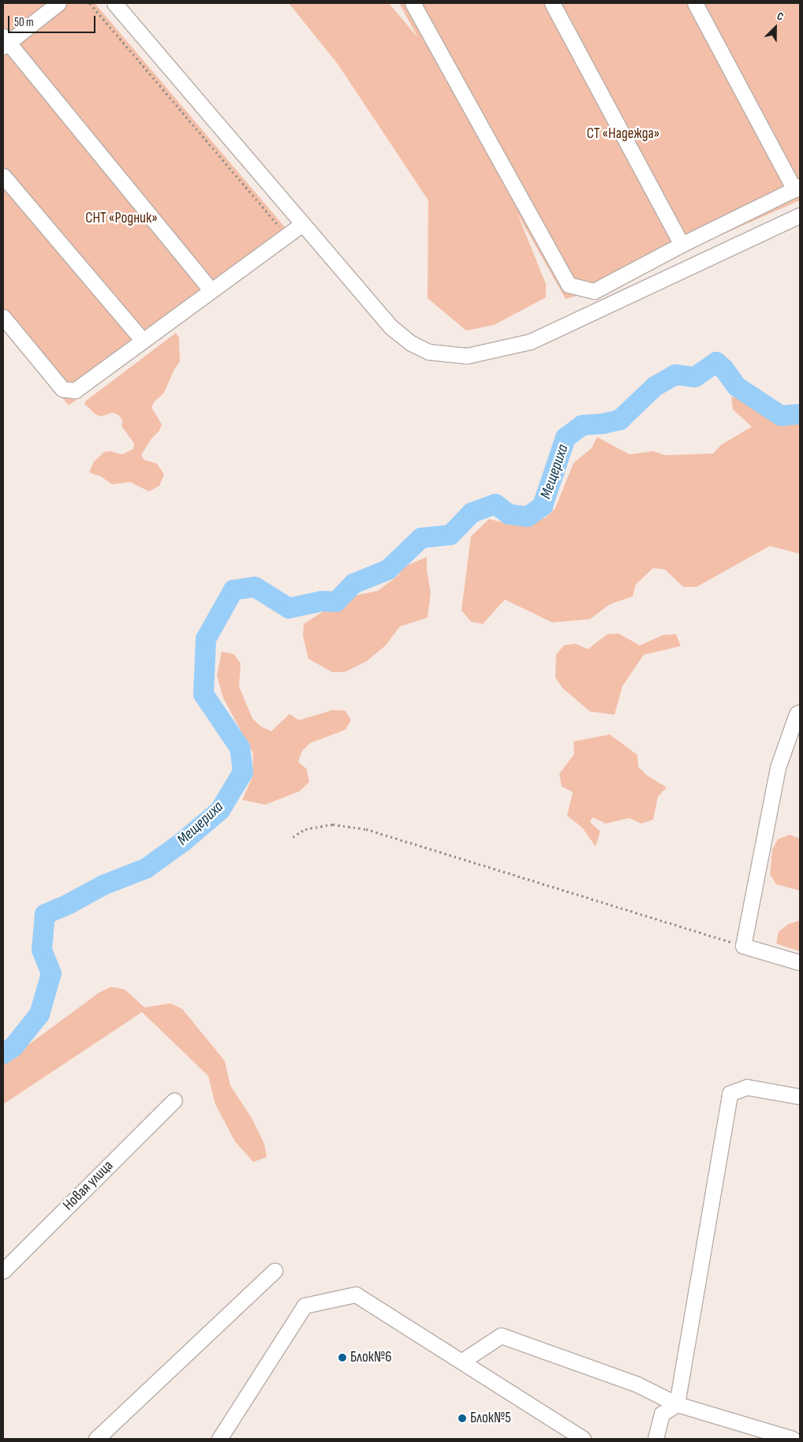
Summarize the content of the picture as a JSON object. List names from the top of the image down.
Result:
{
  "streets": {
    "street": ["Новая улица"]
  },
  "water": ["Мещериха"],
  "parks": ["СТ «Надежда»", "СНТ «Родник»"],
  "places": ["Блок№6", "Блок№5"],
  "scale_bar": "50 m",
  "north": "top right"
}
